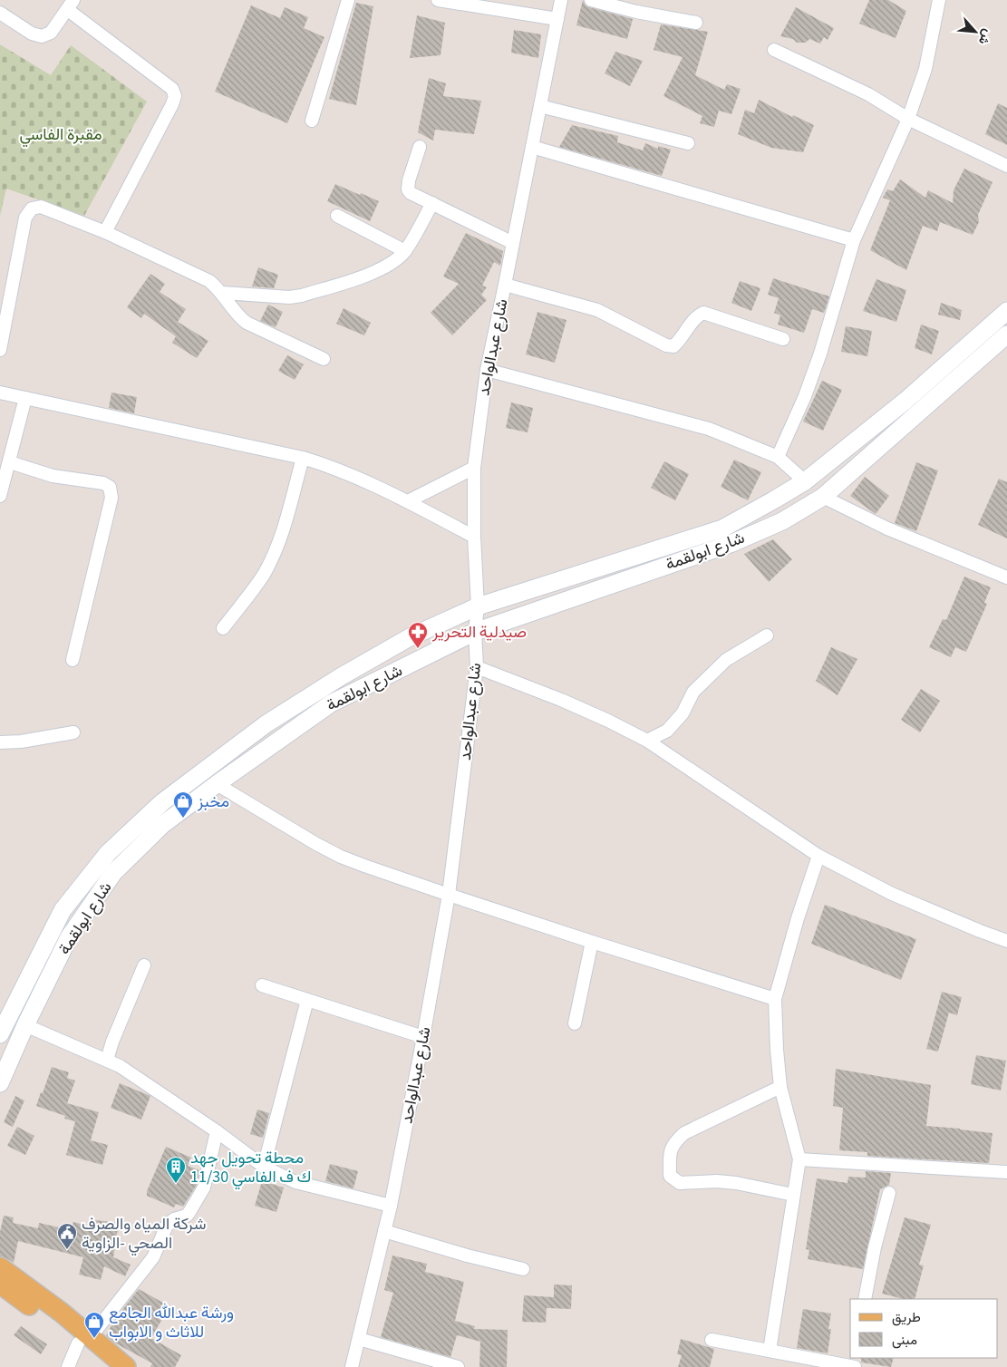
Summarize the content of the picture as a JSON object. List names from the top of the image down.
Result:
{
  "streets": {
    "street": ["شارع عبدالواحد", "شارع ابولقمة"]
  },
  "crossings": [
    ["شارع عبدالواحد", "شارع ابولقمة"]
  ],
  "parks": ["مقبرة الفاسي"],
  "places": {
    "pharmacy": ["صيدلية التحرير"],
    "shop": ["مخبز", "ورشة عبدالله الجامع للاثاث و الابواب"],
    "building": ["محطة تحويل جهد 11/30 ك ف الفاسي"],
    "public building": ["شركة المياه والصرف الصحي -الزاوية"]
  },
  "legend": ["طريق", "مبنى"],
  "north": "bottom right"
}
